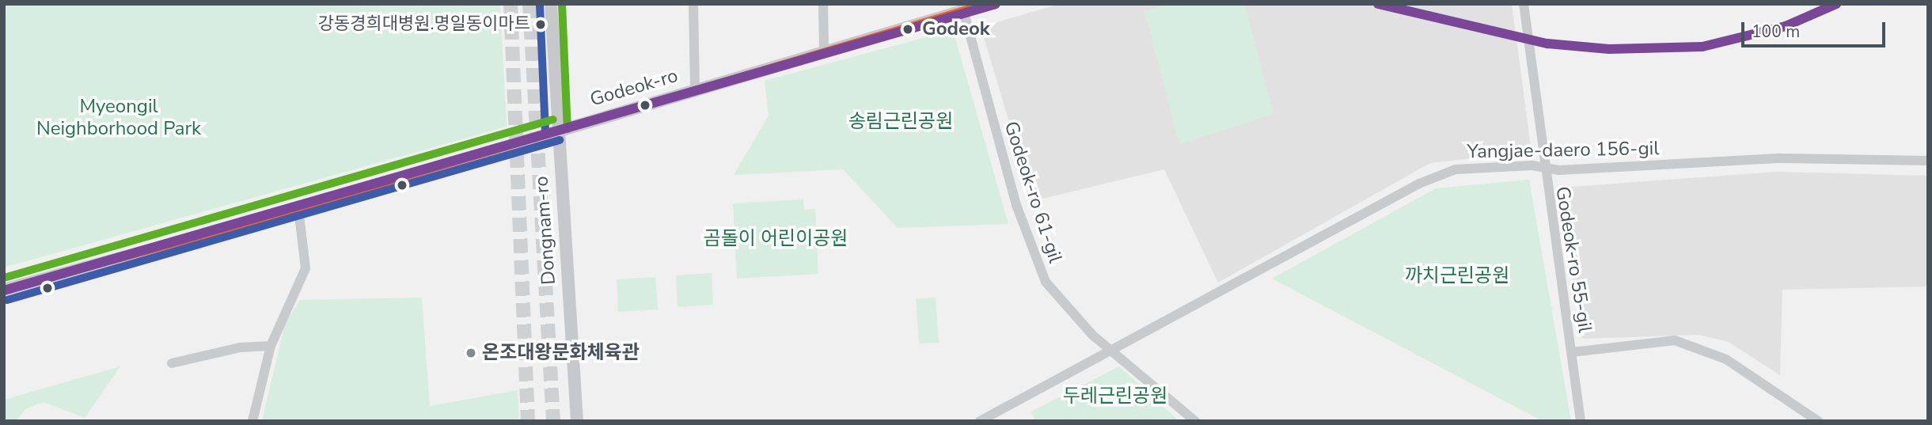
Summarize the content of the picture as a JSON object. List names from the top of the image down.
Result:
{
  "streets": {
    "main road": ["Godeok-ro", "Dongnam-ro"],
    "street": ["Yangjae-daero 156-gil", "Godeok-ro 61-gil", "Godeok-ro 55-gil"]
  },
  "crossings": [
    ["Godeok-ro", "Godeok-ro 61-gil"],
    ["Godeok-ro", "Dongnam-ro"],
    ["Yangjae-daero 156-gil", "Godeok-ro 61-gil"],
    ["Yangjae-daero 156-gil", "Godeok-ro 55-gil"]
  ],
  "parks": [
    "Myeongil Neighborhood Park",
    "송림근린공원",
    "곰돌이 어린이공원",
    "까치근린공원",
    "두레근린공원"
  ],
  "places": ["강동경희대병원.명일동이마트", "Godeok", "온조대왕문화체육관"],
  "scale_bar": "100 m"
}
